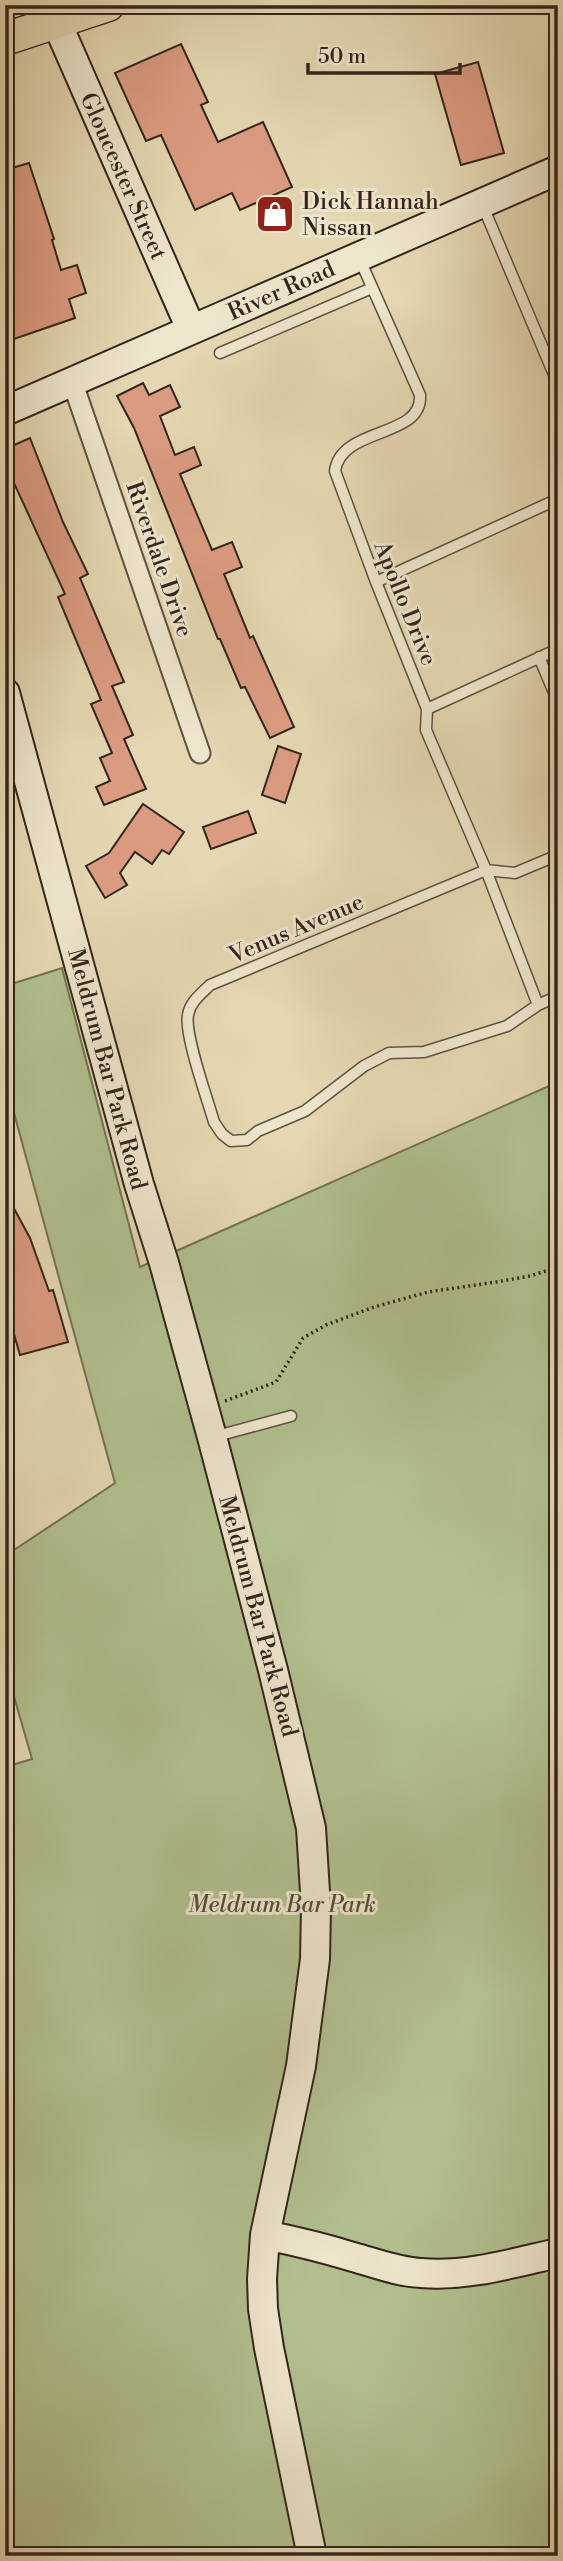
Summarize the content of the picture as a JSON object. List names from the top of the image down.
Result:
{
  "streets": {
    "street": [
      "Gloucester Street",
      "River Road",
      "Riverdale Drive",
      "Meldrum Bar Park Road"
    ],
    "lane": ["Apollo Drive", "Venus Avenue"]
  },
  "crossings": [
    ["Gloucester Street", "River Road"],
    ["River Road", "Riverdale Drive"],
    ["River Road", "Apollo Drive"],
    ["Apollo Drive", "Venus Avenue"]
  ],
  "parks": ["Meldrum Bar Park"],
  "places": {
    "shop": ["Dick Hannah Nissan"]
  },
  "scale_bar": "50 m"
}
